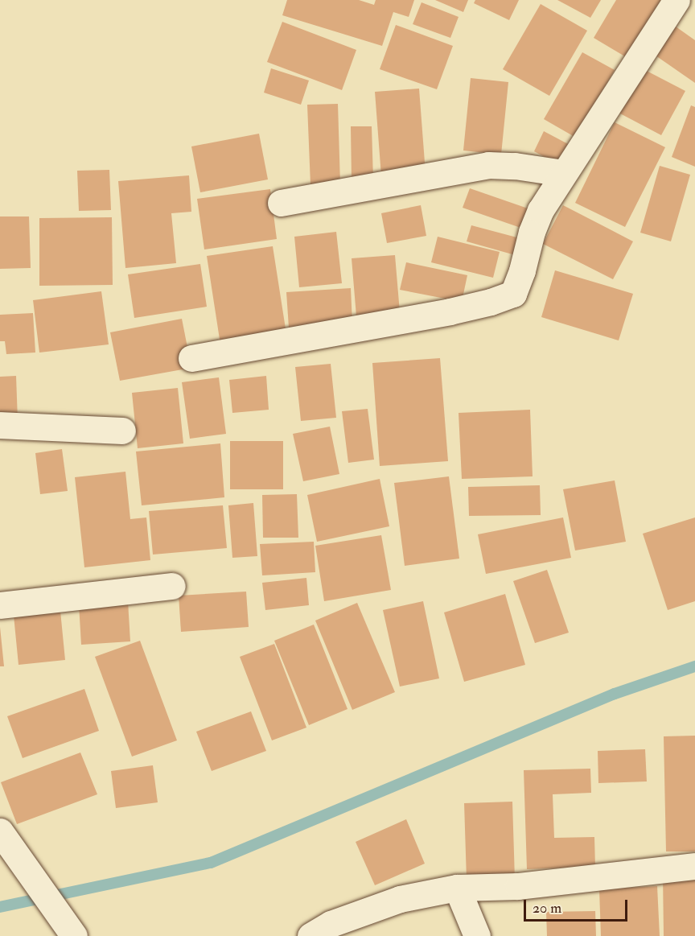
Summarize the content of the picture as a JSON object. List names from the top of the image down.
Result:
{
  "scale_bar": "20 m"
}
